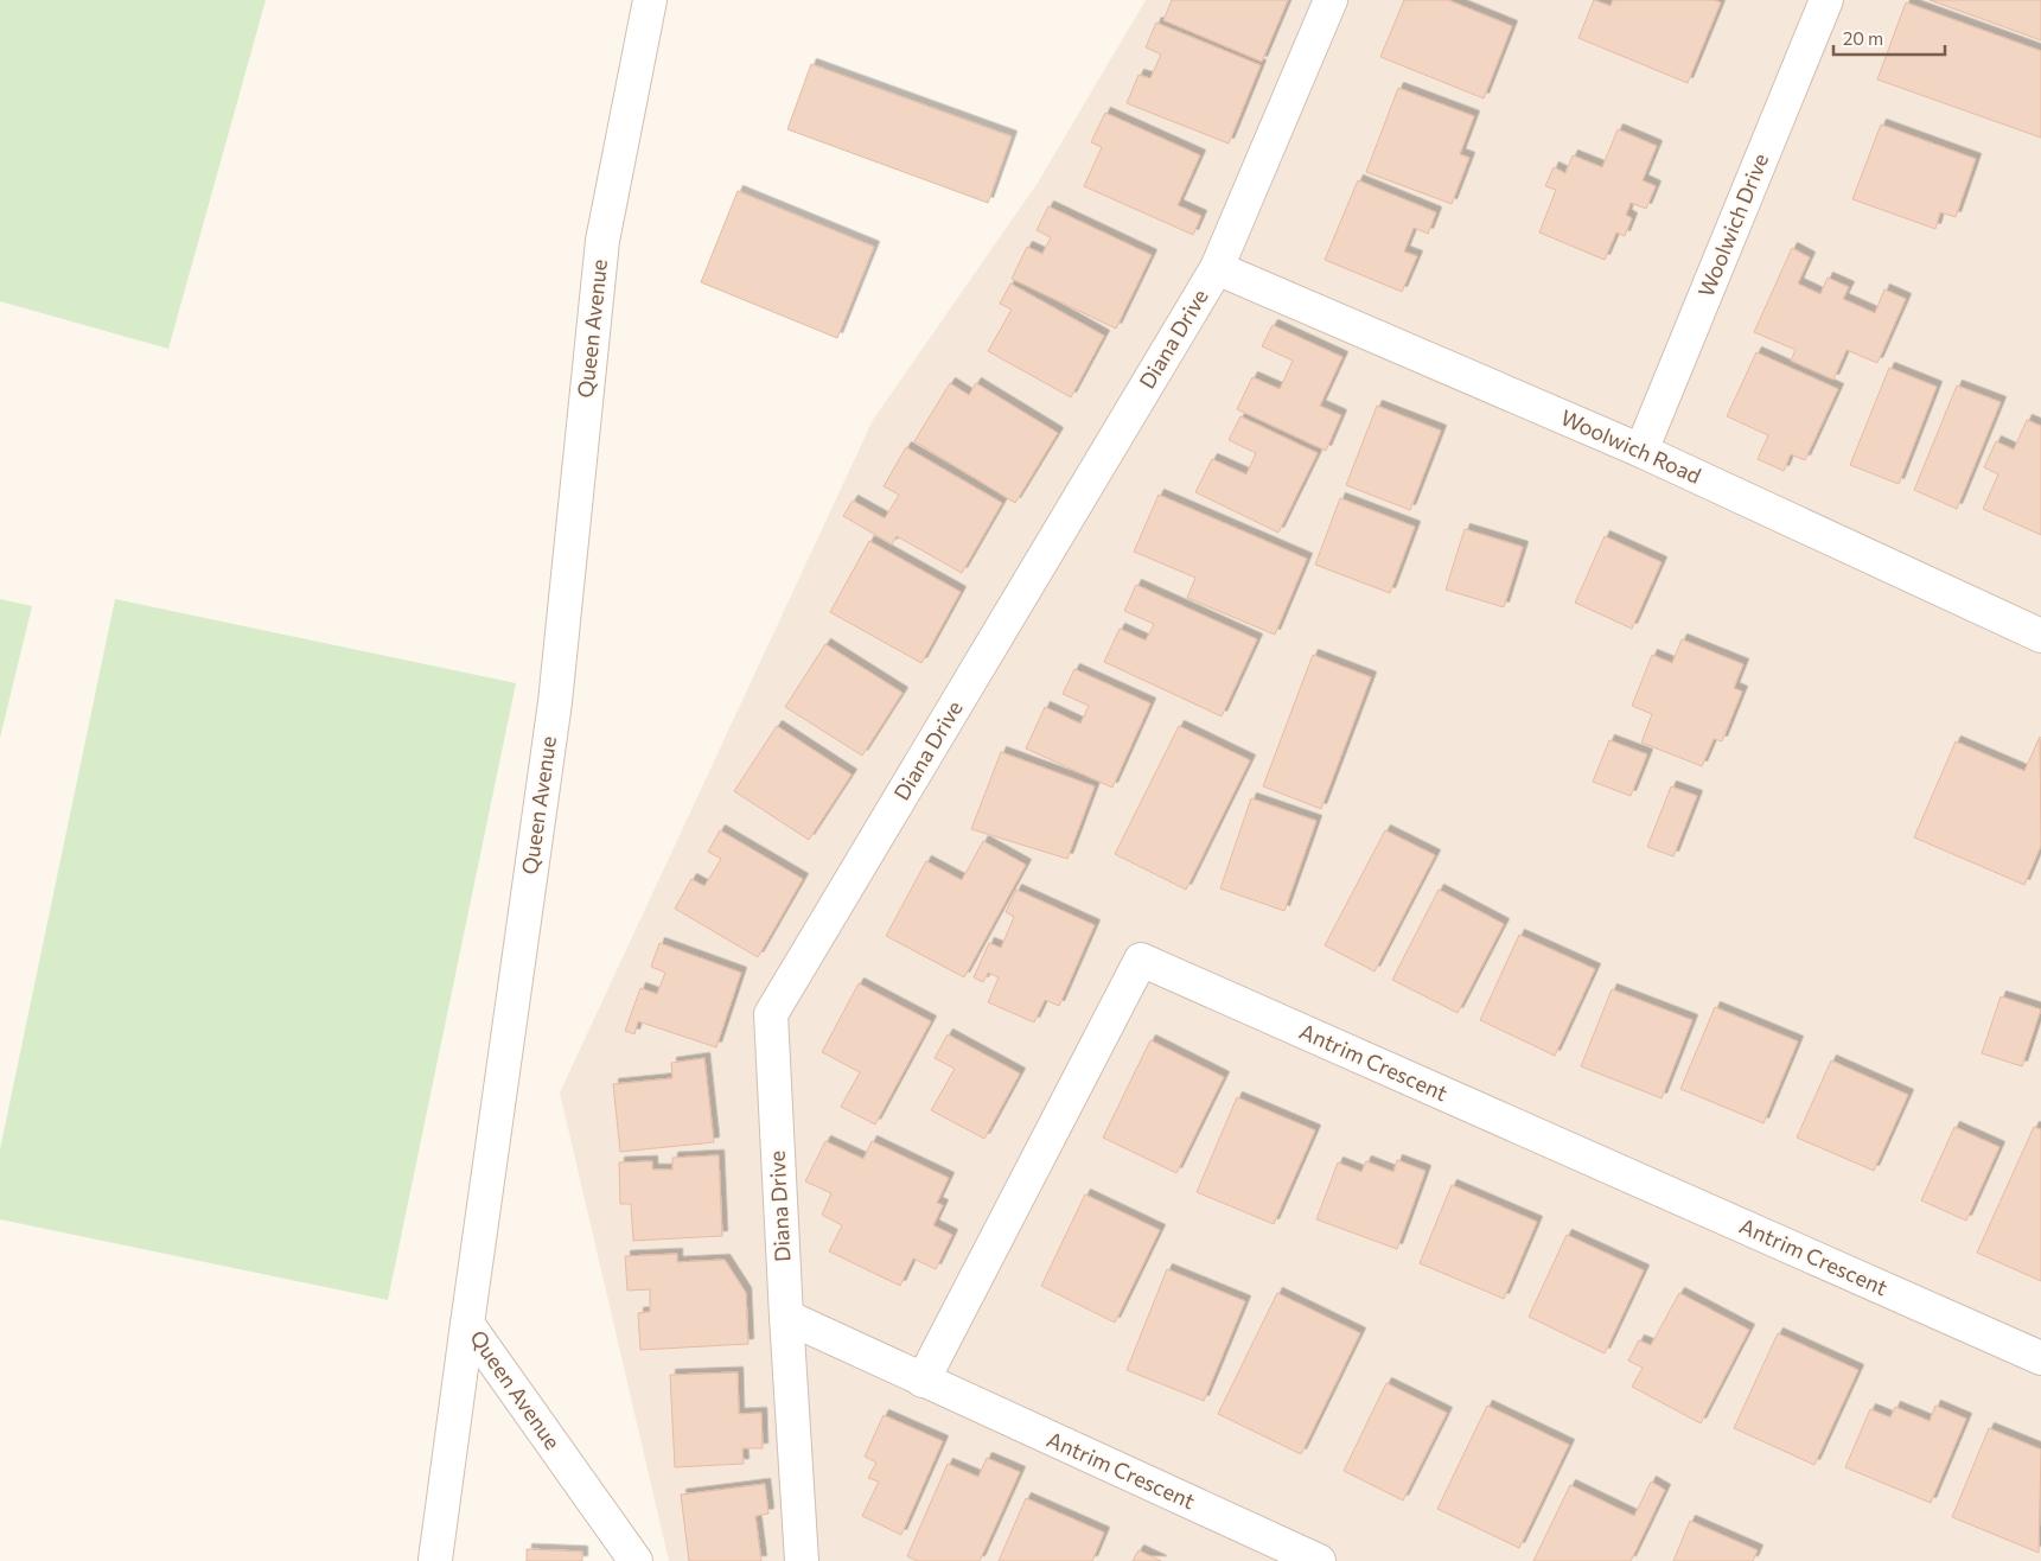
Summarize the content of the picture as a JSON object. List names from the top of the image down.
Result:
{
  "streets": {
    "street": [
      "Woolwich Drive",
      "Queen Avenue",
      "Diana Drive",
      "Woolwich Road",
      "Antrim Crescent"
    ]
  },
  "crossings": [
    ["Woolwich Drive", "Woolwich Road"],
    ["Diana Drive", "Woolwich Road"],
    ["Diana Drive", "Antrim Crescent"]
  ],
  "scale_bar": "20 m"
}
